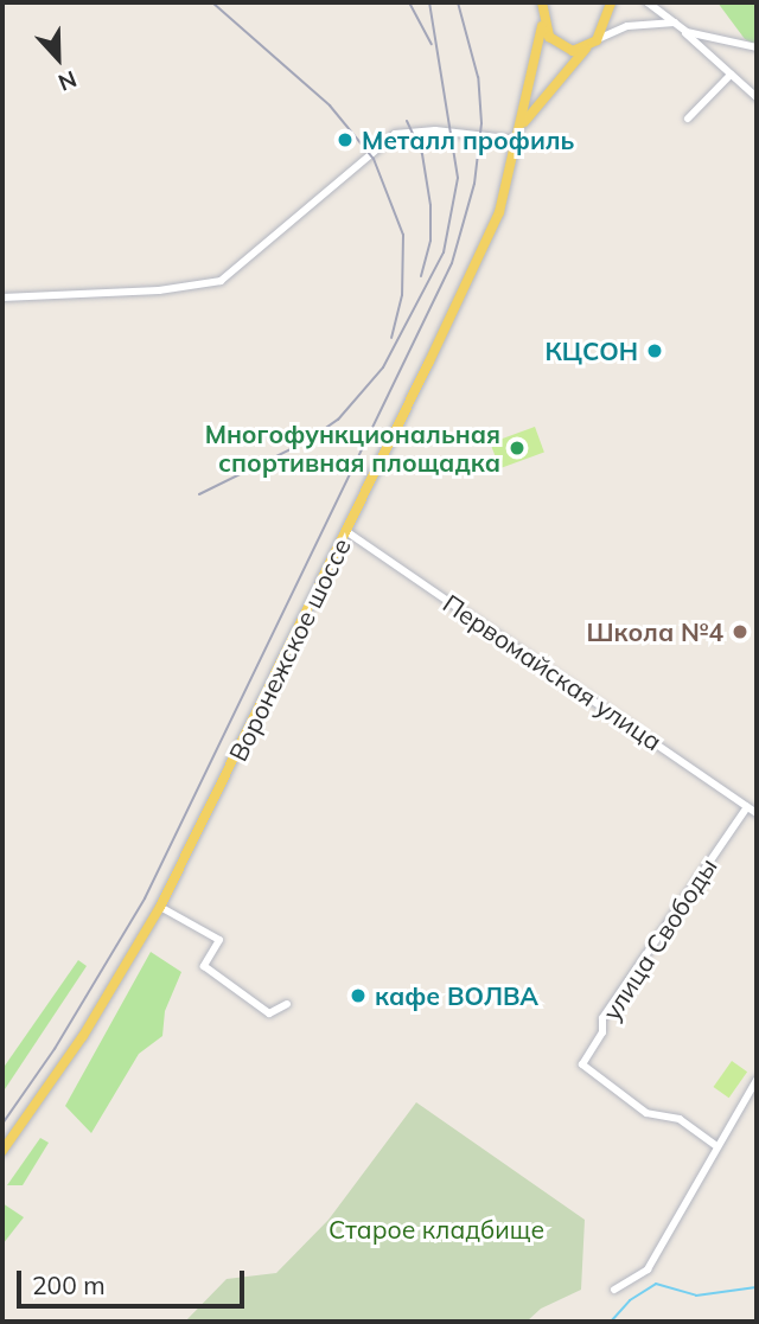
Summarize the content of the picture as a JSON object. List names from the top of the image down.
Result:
{
  "streets": {
    "main road": ["Воронежское шоссе"],
    "street": ["Первомайская улица", "улица Свободы"]
  },
  "crossings": [
    ["Воронежское шоссе", "Первомайская улица"],
    ["Первомайская улица", "улица Свободы"]
  ],
  "parks": ["Старое кладбище"],
  "places": [
    "Металл профиль",
    "КЦСОН",
    "Многофункциональная спортивная площадка",
    "Школа №4",
    "кафе ВОЛВА"
  ],
  "scale_bar": "200 m",
  "north": "bottom"
}
